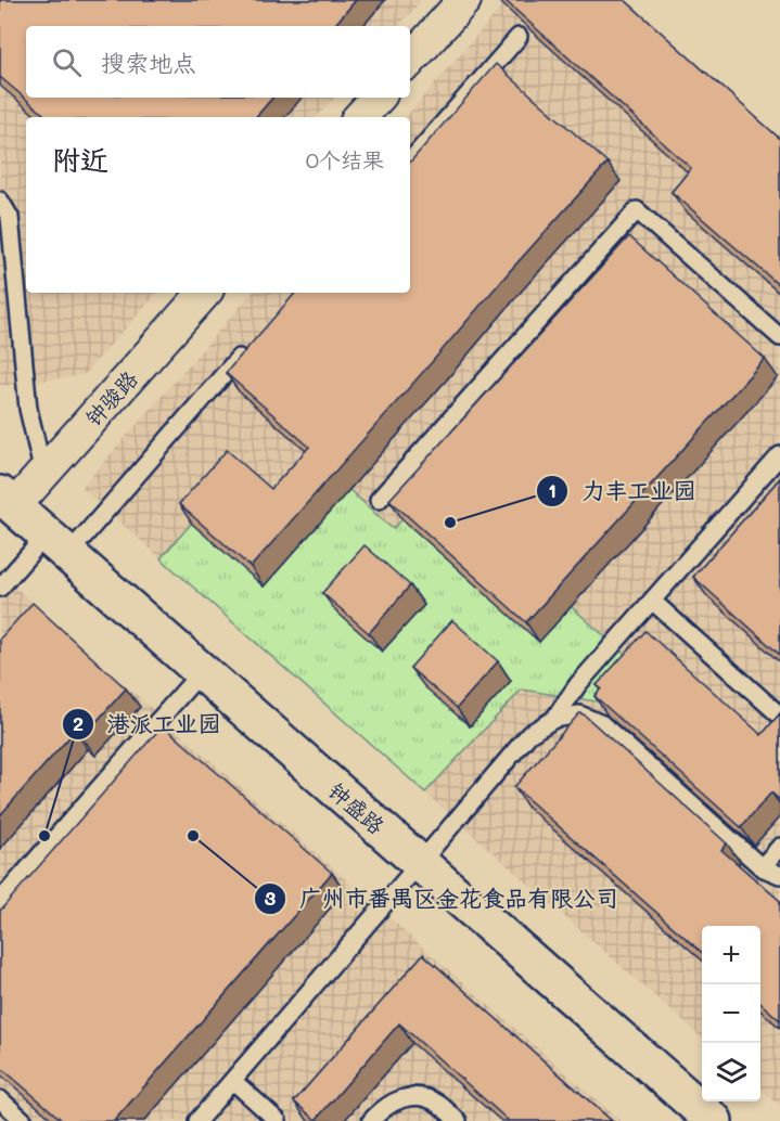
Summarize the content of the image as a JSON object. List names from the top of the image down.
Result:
{
  "streets": {
    "street": ["钟骏路", "钟盛路"]
  },
  "crossings": [
    ["钟骏路", "钟盛路"]
  ],
  "places": ["力丰工业园", "港派工业园", "广州市番禺区金花食品有限公司"],
  "page": {
    "search": "搜索地点",
    "heading": ["附近", "0个结果"],
    "map_buttons": ["+", "−"]
  }
}
